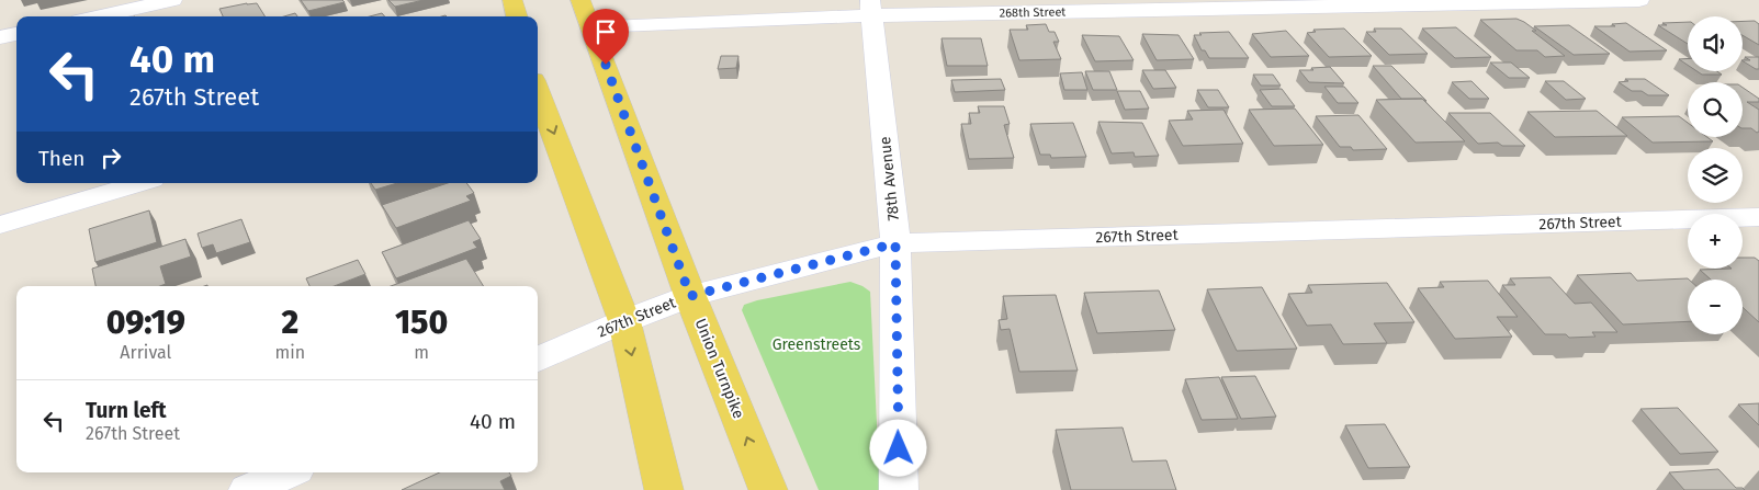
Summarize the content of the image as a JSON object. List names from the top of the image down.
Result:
{
  "streets": {
    "main road": ["Union Turnpike"],
    "street": ["268th Street", "78th Avenue", "267th Street"]
  },
  "crossings": [
    ["268th Street", "78th Avenue"],
    ["268th Street", "Union Turnpike"],
    ["78th Avenue", "267th Street"],
    ["267th Street", "Union Turnpike"]
  ],
  "parks": ["Greenstreets"],
  "page": {
    "map_buttons": ["+", "−"],
    "turn": ["40 m", "267th Street"],
    "then": "Then",
    "eta": [
      "09:19",
      "Arrival",
      "2",
      "min",
      "150",
      "m"
    ],
    "list": [
      {
        "name": "Turn left",
        "note": "267th Street",
        "value": "40 m"
      }
    ]
  }
}
